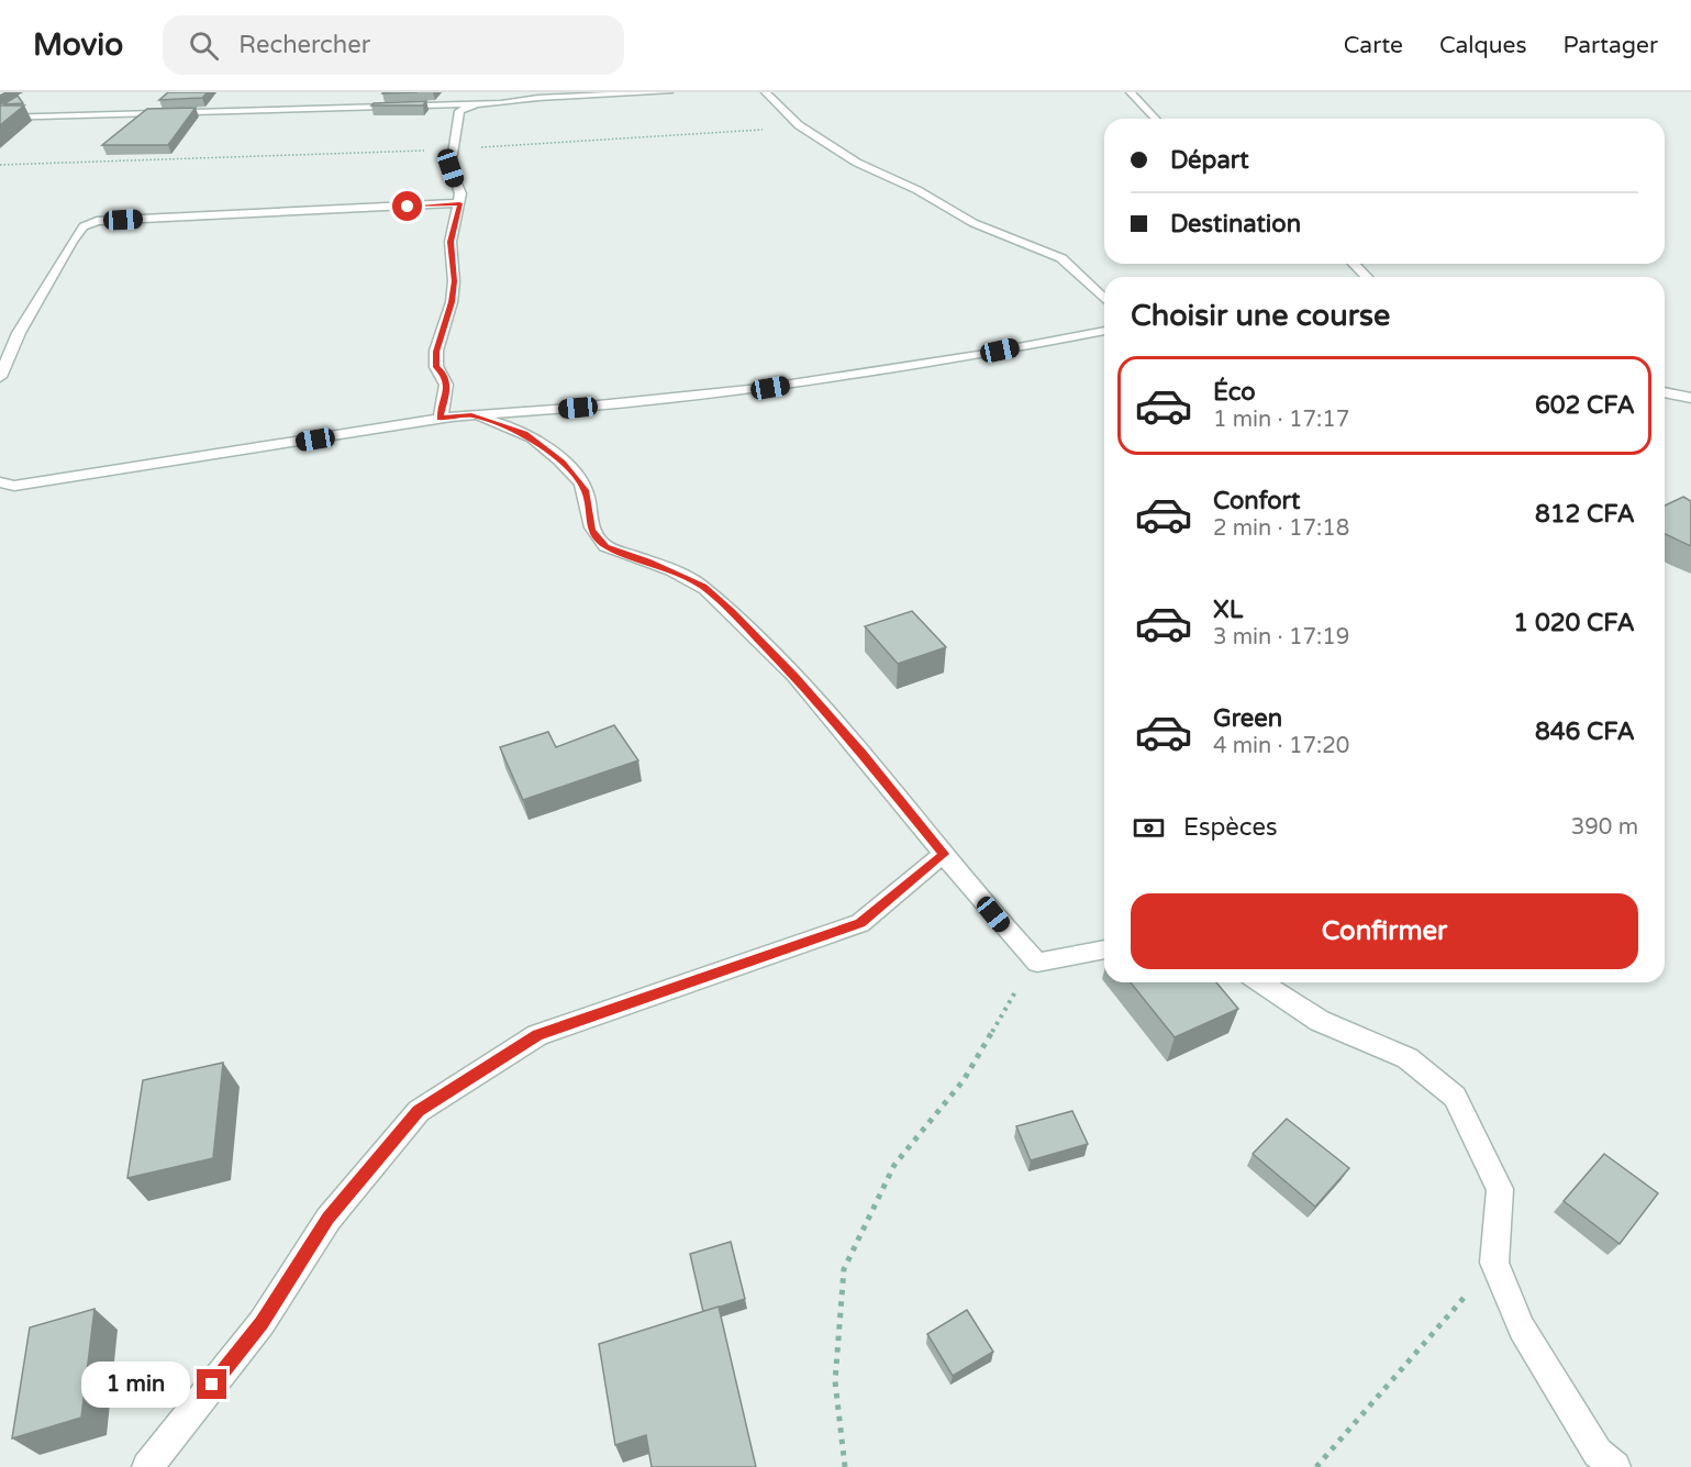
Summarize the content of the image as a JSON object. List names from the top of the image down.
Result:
{
  "page": {
    "header": "Movio",
    "search": "Rechercher",
    "nav": ["Carte", "Calques", "Partager"],
    "banner": ["Départ", "Destination"],
    "heading": "Choisir une course",
    "list": [
      {
        "name": "Éco",
        "note": "1 min · 17:17",
        "value": "602 CFA"
      },
      {
        "name": "Confort",
        "note": "2 min · 17:18",
        "value": "812 CFA"
      },
      {
        "name": "XL",
        "note": "3 min · 17:19",
        "value": "1 020 CFA"
      },
      {
        "name": "Green",
        "note": "4 min · 17:20",
        "value": "846 CFA"
      }
    ],
    "pay": ["Espèces", "390 m"],
    "buttons": "Confirmer",
    "bubble": "1 min"
  }
}
